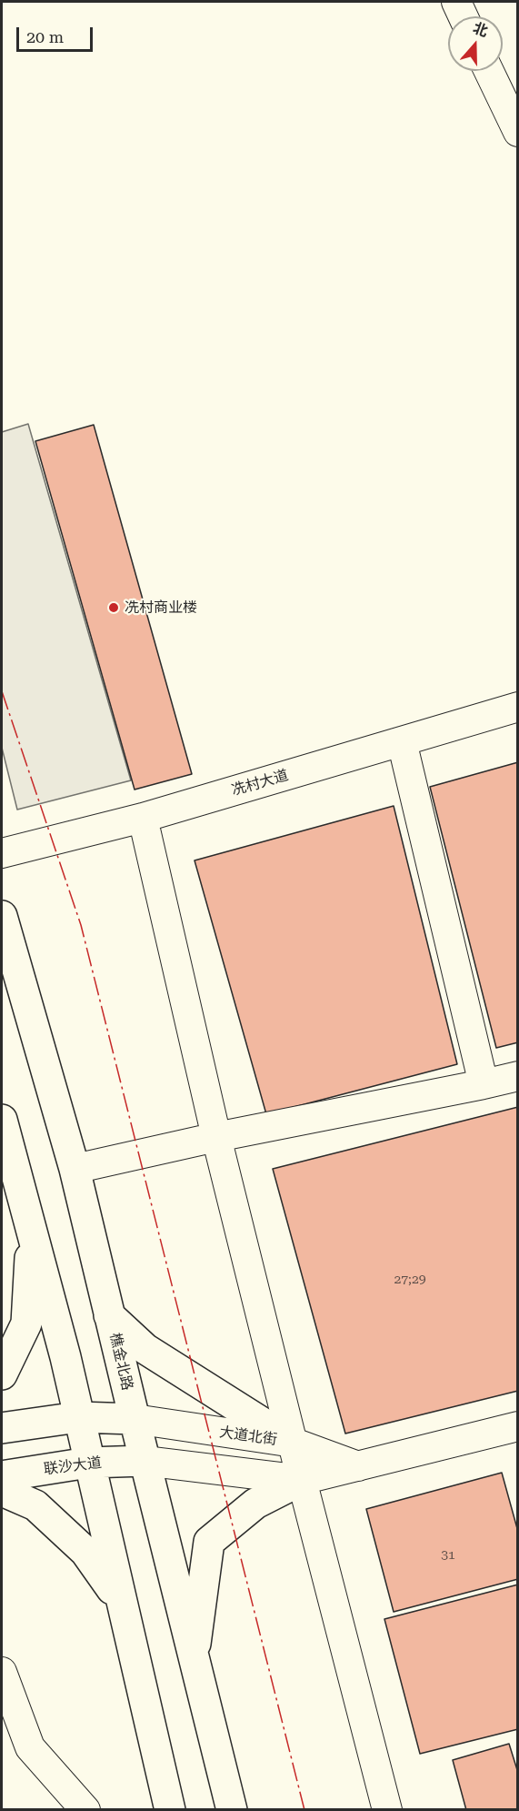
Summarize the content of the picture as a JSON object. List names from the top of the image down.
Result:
{
  "streets": {
    "main road": ["樵金北路", "联沙大道"],
    "street": ["冼村大道", "大道北街"]
  },
  "crossings": [
    ["樵金北路", "大道北街"],
    ["樵金北路", "联沙大道"]
  ],
  "places": ["冼村商业楼"],
  "house_numbers": ["27;29", "31"],
  "scale_bar": "20 m",
  "north": "top"
}
